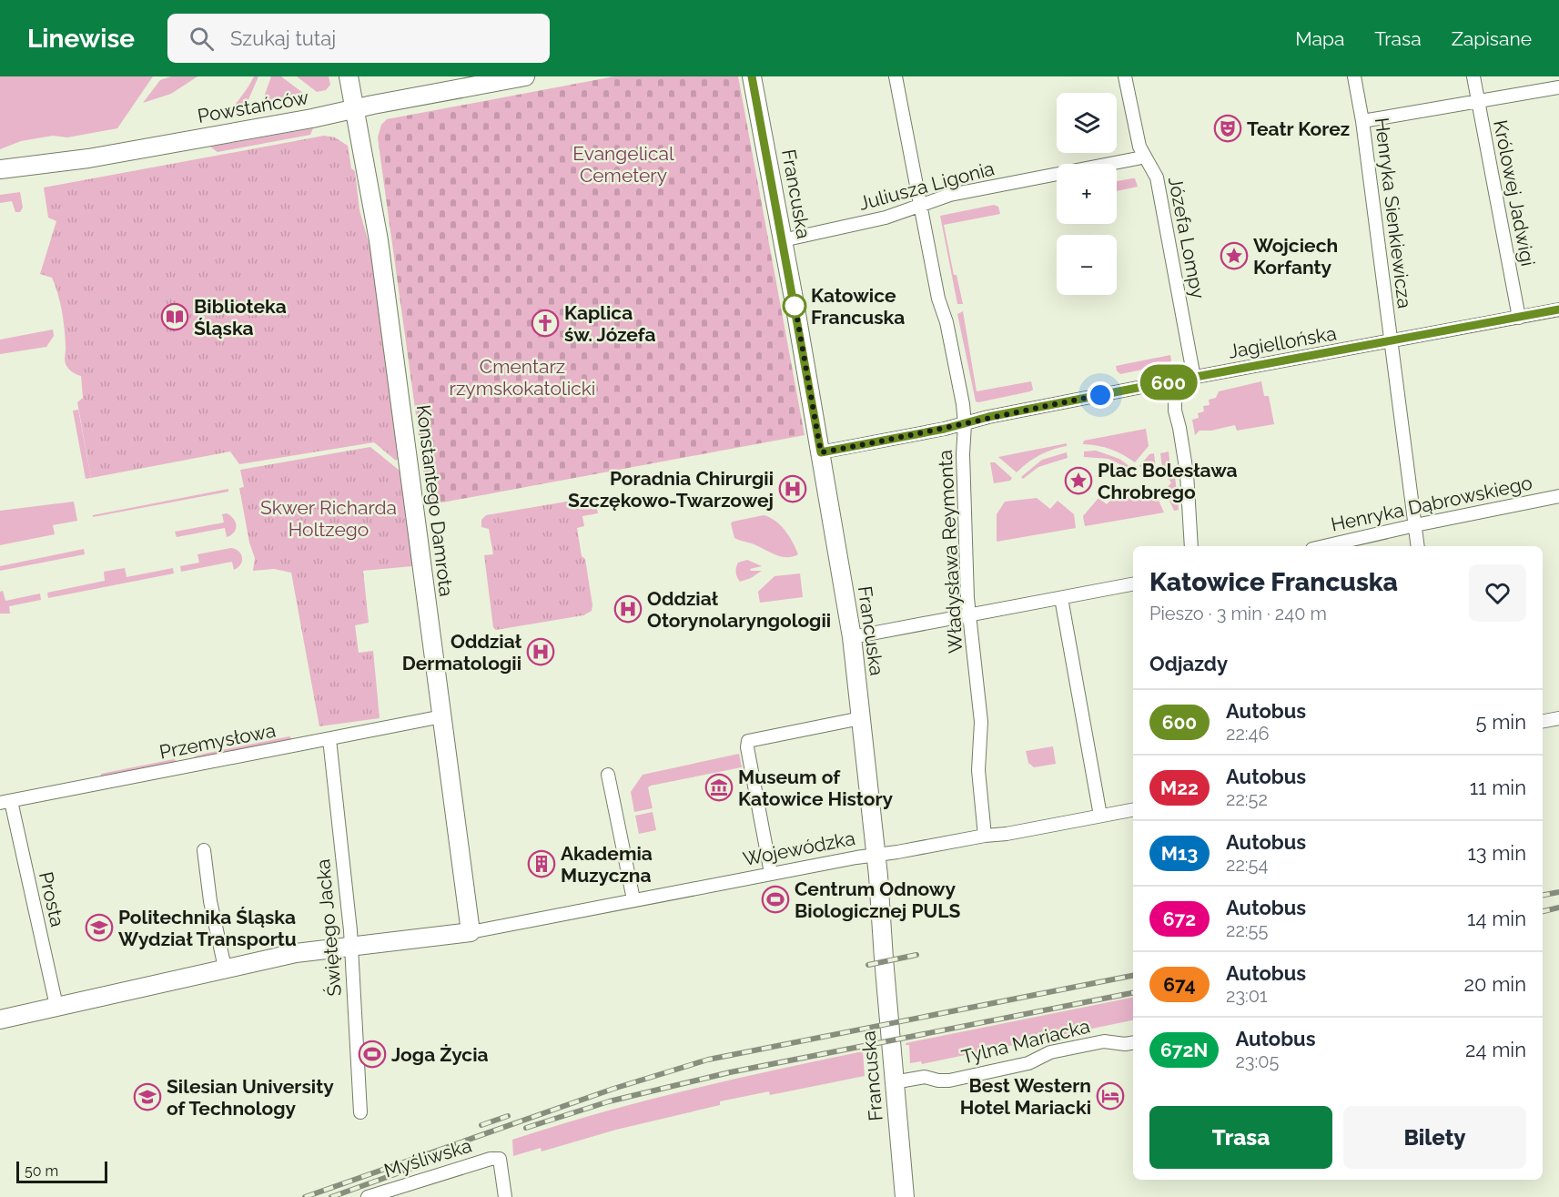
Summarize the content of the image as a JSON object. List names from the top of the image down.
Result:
{
  "streets": {
    "street": [
      "Powstańców",
      "Juliusza Ligonia",
      "Królowej Jadwigi",
      "Francuska",
      "Henryka Sienkiewicza",
      "Józefa Lompy",
      "Jagiellońska",
      "Konstantego Damrota",
      "Henryka Dąbrowskiego",
      "Władysława Reymonta",
      "Przemysłowa",
      "Wojewódzka",
      "Prosta",
      "Świętego Jacka",
      "Tylna Mariacka",
      "Myśliwska"
    ]
  },
  "crossings": [
    ["Powstańców", "Konstantego Damrota"],
    ["Juliusza Ligonia", "Francuska"],
    ["Juliusza Ligonia", "Józefa Lompy"],
    ["Juliusza Ligonia", "Władysława Reymonta"],
    ["Królowej Jadwigi", "Jagiellońska"],
    ["Francuska", "Jagiellońska"],
    ["Francuska", "Wojewódzka"],
    ["Francuska", "Tylna Mariacka"],
    ["Henryka Sienkiewicza", "Jagiellońska"],
    ["Henryka Sienkiewicza", "Henryka Dąbrowskiego"],
    ["Józefa Lompy", "Jagiellońska"],
    ["Jagiellońska", "Władysława Reymonta"],
    ["Konstantego Damrota", "Przemysłowa"],
    ["Konstantego Damrota", "Wojewódzka"],
    ["Władysława Reymonta", "Wojewódzka"],
    ["Przemysłowa", "Prosta"],
    ["Przemysłowa", "Świętego Jacka"]
  ],
  "parks": ["Evangelical Cemetery", "Cmentarz rzymskokatolicki", "Skwer Richarda Holtzego"],
  "places": {
    "theatre": ["Teatr Korez"],
    "place": ["Wojciech Korfanty", "Plac Bolesława Chrobrego"],
    "other": ["Katowice Francuska"],
    "library": ["Biblioteka Śląska"],
    "church": ["Kaplica św. Józefa"],
    "hospital": ["Poradnia Chirurgii Szczękowo-Twarzowej", "Oddział Otorynolaryngologii", "Oddział Dermatologii"],
    "museum": ["Museum of Katowice History"],
    "building": ["Akademia Muzyczna"],
    "sports": ["Centrum Odnowy Biologicznej PULS", "Joga Życia"],
    "school or university": ["Politechnika Śląska Wydział Transportu", "Silesian University of Technology"],
    "hotel": ["Best Western Hotel Mariacki"]
  },
  "lines": ["bus line 600"],
  "scale_bar": "50 m",
  "page": {
    "header": "Linewise",
    "search": "Szukaj tutaj",
    "nav": ["Mapa", "Trasa", "Zapisane"],
    "on_map": "600",
    "map_buttons": ["+", "−"],
    "heading": [
      ["Katowice Francuska", "Pieszo · 3 min · 240 m"],
      "Odjazdy"
    ],
    "list": [
      {
        "mark": "600",
        "name": "Autobus",
        "note": "22:46",
        "value": "5 min"
      },
      {
        "mark": "M22",
        "name": "Autobus",
        "note": "22:52",
        "value": "11 min"
      },
      {
        "mark": "M13",
        "name": "Autobus",
        "note": "22:54",
        "value": "13 min"
      },
      {
        "mark": "672",
        "name": "Autobus",
        "note": "22:55",
        "value": "14 min"
      },
      {
        "mark": "674",
        "name": "Autobus",
        "note": "23:01",
        "value": "20 min"
      },
      {
        "mark": "672N",
        "name": "Autobus",
        "note": "23:05",
        "value": "24 min"
      }
    ],
    "buttons": ["Trasa", "Bilety"],
    "scale": "50 m"
  }
}
